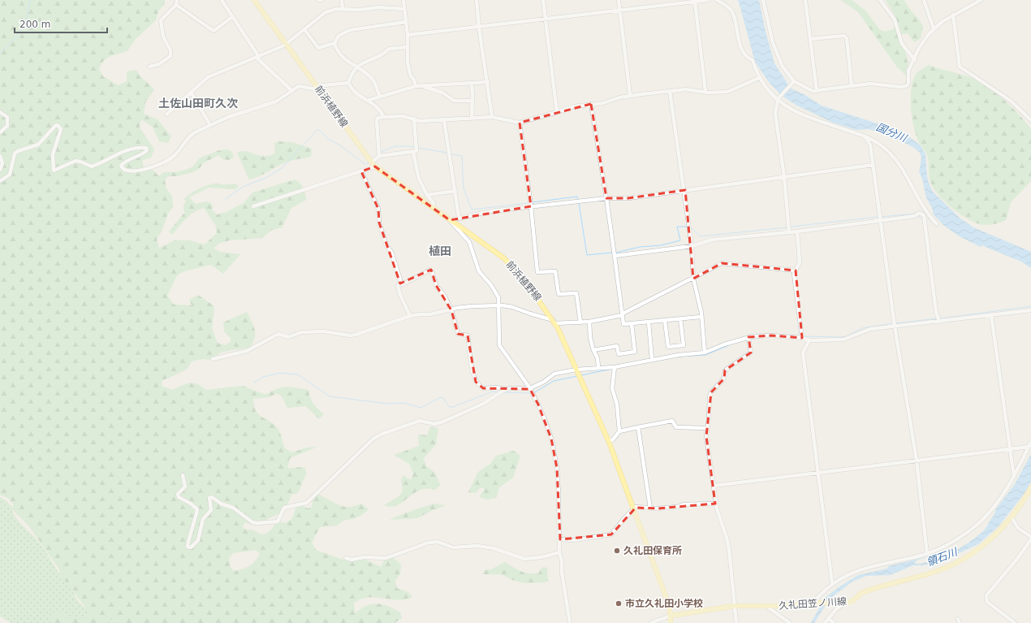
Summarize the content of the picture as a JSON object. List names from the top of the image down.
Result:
{
  "streets": {
    "main road": ["前浜植野線", "久礼田笠ノ川線"]
  },
  "crossings": [
    ["前浜植野線", "久礼田笠ノ川線"]
  ],
  "districts": ["土佐山田町久次", "植田"],
  "water": ["国分川", "領石川"],
  "places": ["久礼田保育所", "市立久礼田小学校"],
  "scale_bar": "200 m"
}
